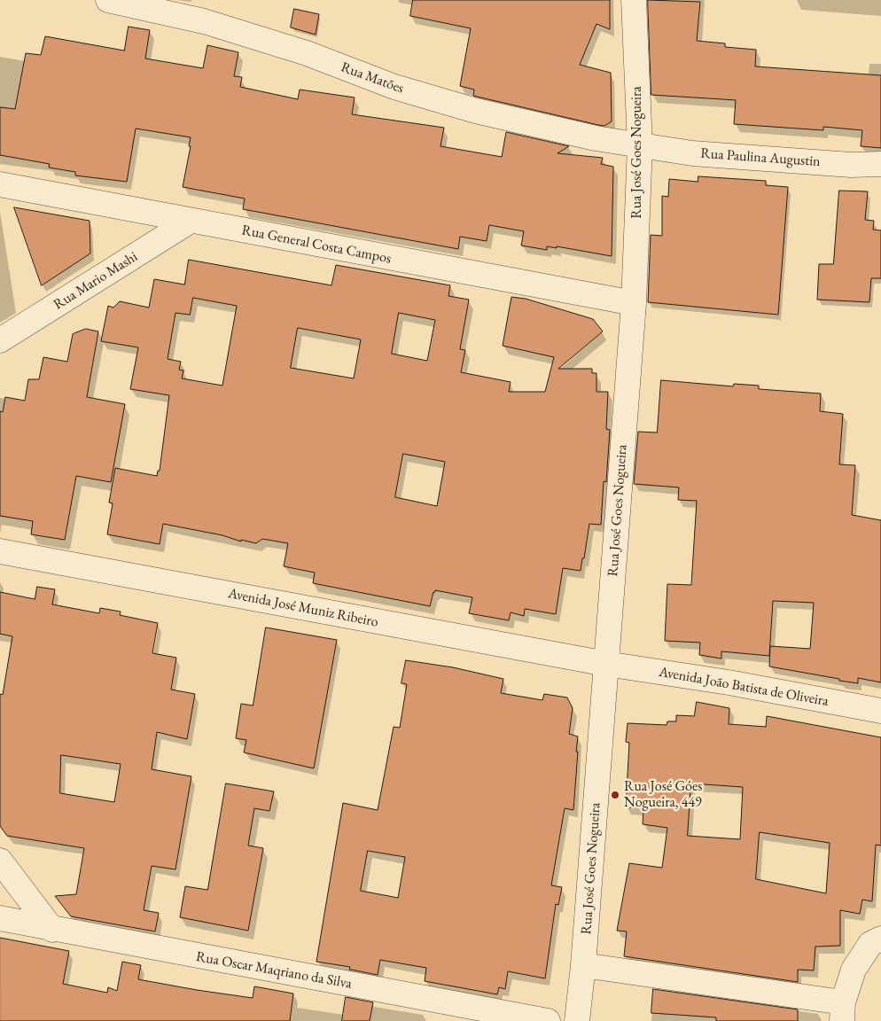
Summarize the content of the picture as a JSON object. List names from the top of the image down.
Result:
{
  "streets": {
    "street": [
      "Rua Matões",
      "Rua José Goes Nogueira",
      "Rua Paulina Augustin",
      "Rua General Costa Campos",
      "Rua Mario Mashi",
      "Avenida José Muniz Ribeiro",
      "Avenida João Batista de Oliveira",
      "Rua Oscar Maqriano da Silva"
    ]
  },
  "crossings": [
    ["Rua Matões", "Rua José Goes Nogueira"],
    ["Rua Matões", "Rua Paulina Augustin"],
    ["Rua José Goes Nogueira", "Rua Paulina Augustin"],
    ["Rua José Goes Nogueira", "Rua General Costa Campos"],
    ["Rua José Goes Nogueira", "Avenida José Muniz Ribeiro"],
    ["Rua José Goes Nogueira", "Avenida João Batista de Oliveira"],
    ["Rua General Costa Campos", "Rua Mario Mashi"],
    ["Avenida José Muniz Ribeiro", "Avenida João Batista de Oliveira"]
  ],
  "places": ["Rua José Góes Nogueira, 449"]
}
